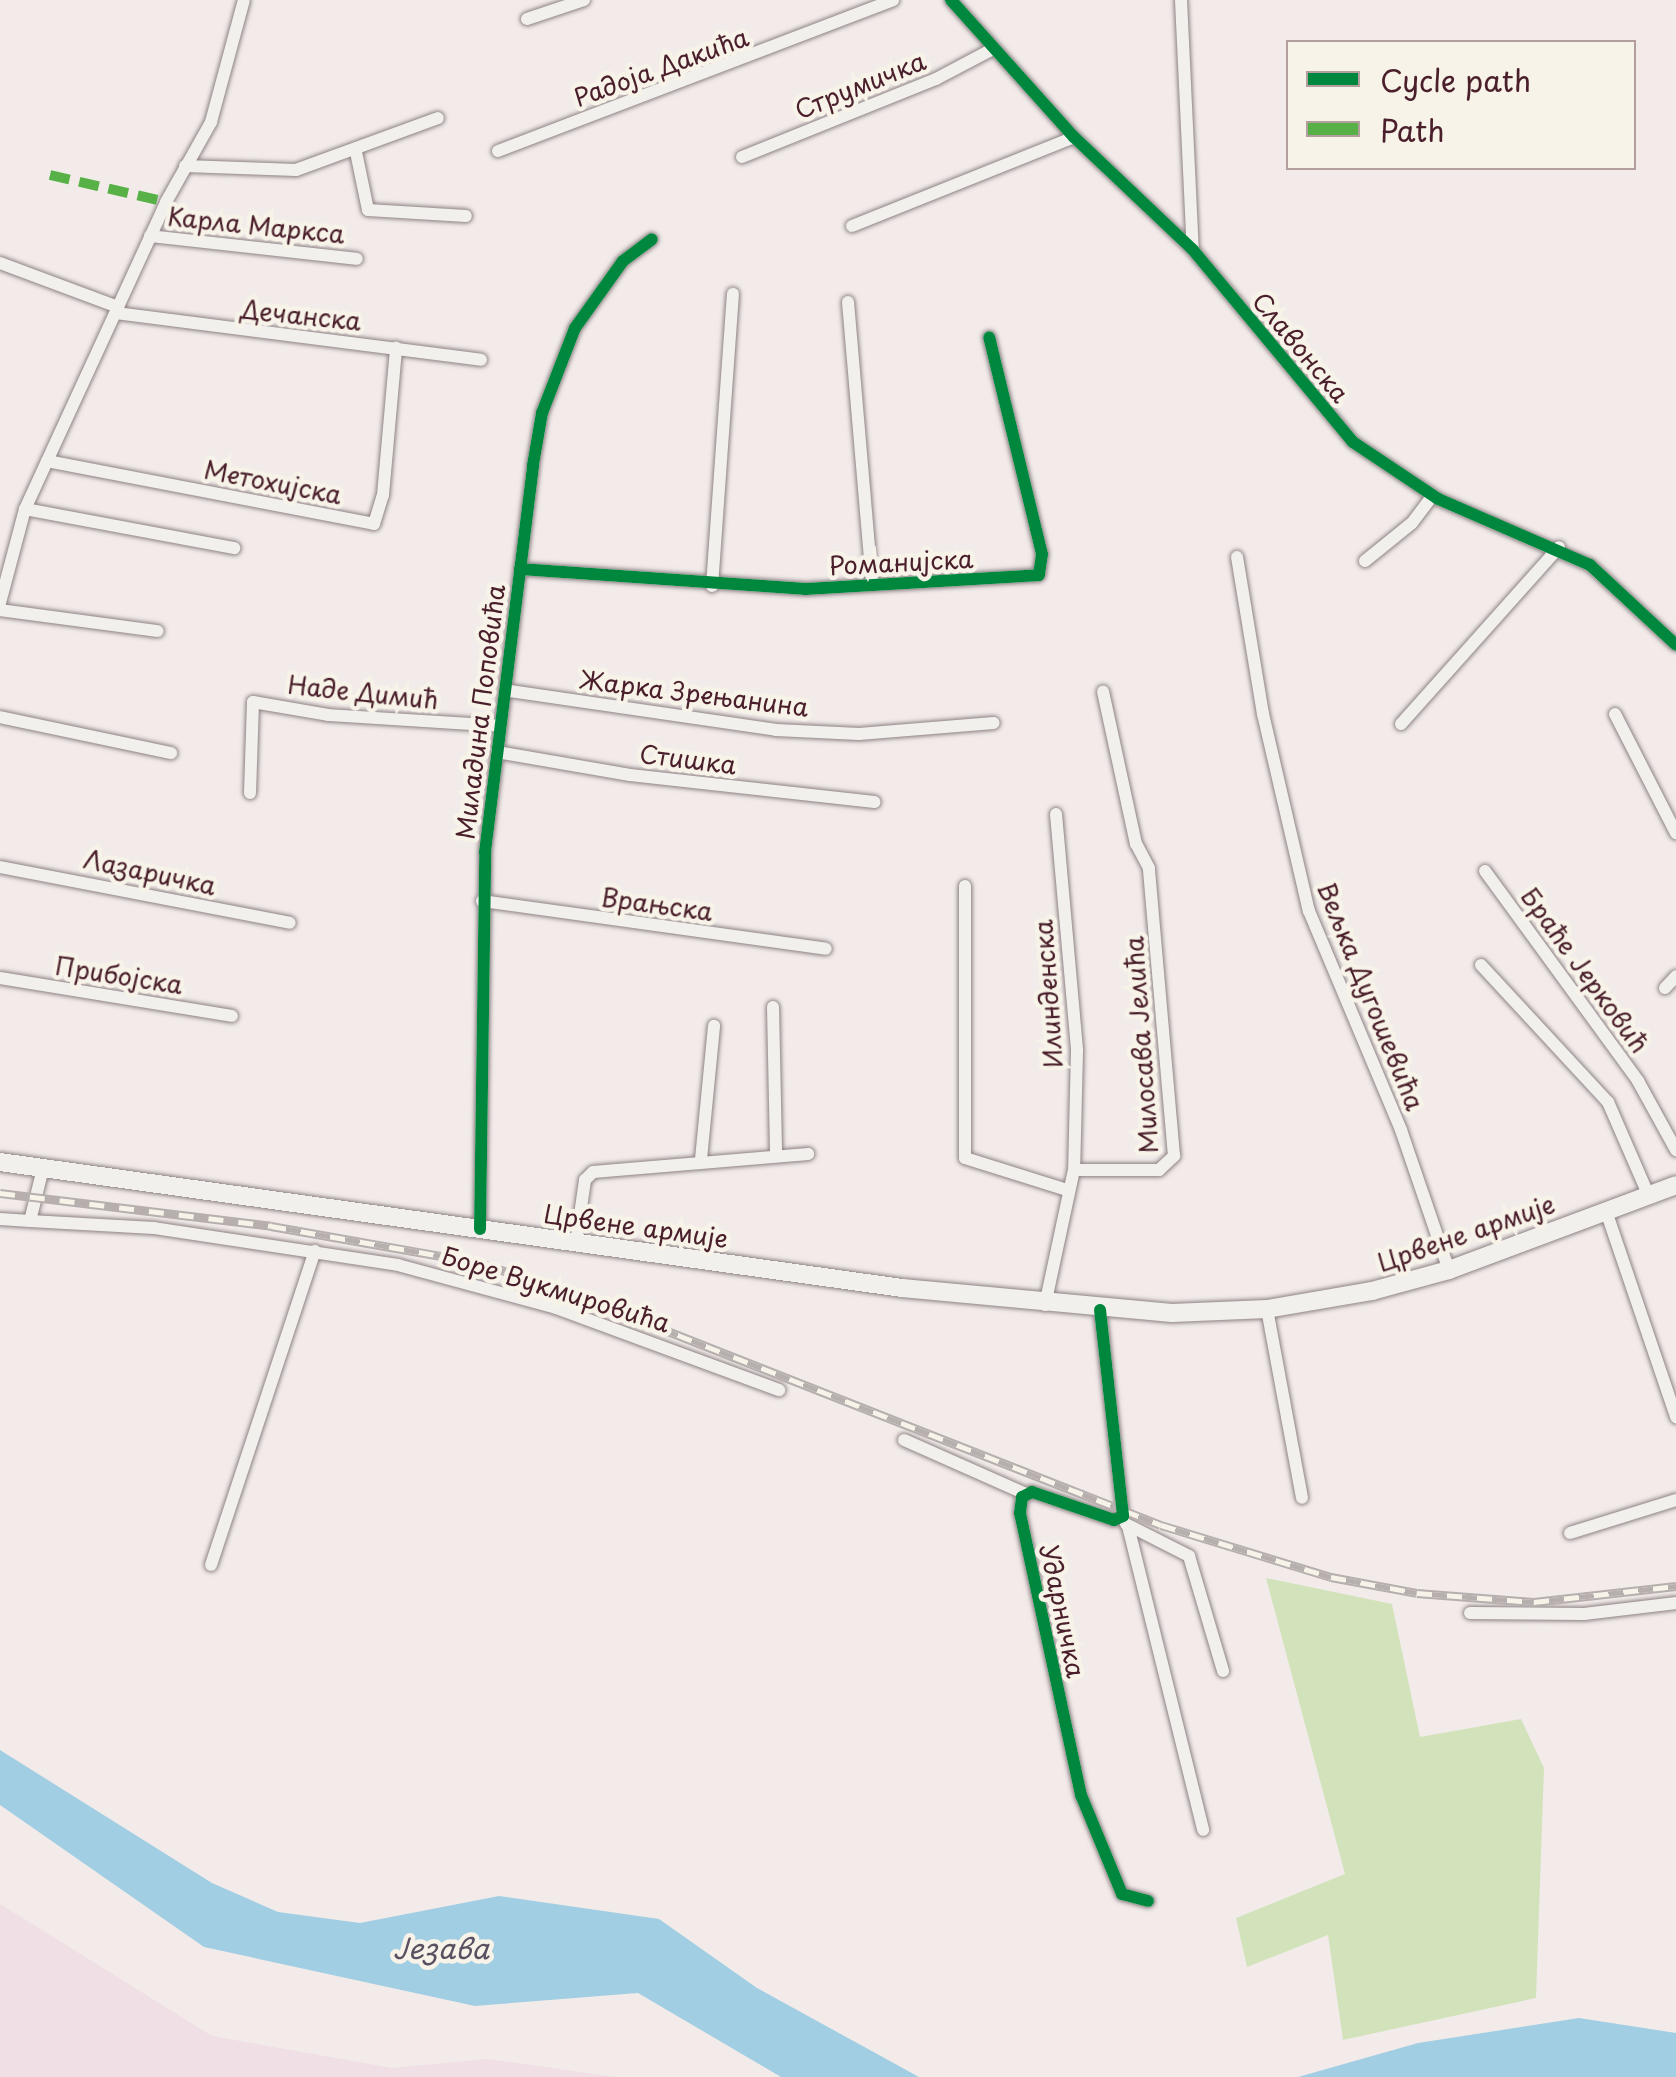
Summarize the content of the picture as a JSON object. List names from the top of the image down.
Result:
{
  "streets": {
    "main road": ["Црвене армије"],
    "street": [
      "Радоја Дакића",
      "Струмичка",
      "Карла Маркса",
      "Дечанска",
      "Славонска",
      "Метохијска",
      "Романијска",
      "Наде Димић",
      "Жарка Зрењанина",
      "Миладина Поповића",
      "Стишка",
      "Лазаричка",
      "Врањска",
      "Браће Јерковић",
      "Прибојска",
      "Илинденска",
      "Вељка Дугошевића",
      "Милосава Јелића",
      "Боре Вукмировића",
      "Ударничка"
    ]
  },
  "crossings": [
    ["Струмичка", "Славонска"],
    ["Карла Маркса", "Дечанска"],
    ["Карла Маркса", "Метохијска"],
    ["Дечанска", "Метохијска"],
    ["Романијска", "Миладина Поповића"],
    ["Наде Димић", "Миладина Поповића"],
    ["Жарка Зрењанина", "Миладина Поповића"],
    ["Миладина Поповића", "Стишка"],
    ["Миладина Поповића", "Врањска"],
    ["Миладина Поповића", "Црвене армије"],
    ["Илинденска", "Милосава Јелића"],
    ["Вељка Дугошевића", "Црвене армије"]
  ],
  "water": ["Језава"],
  "legend": ["Cycle path", "Path"]
}
